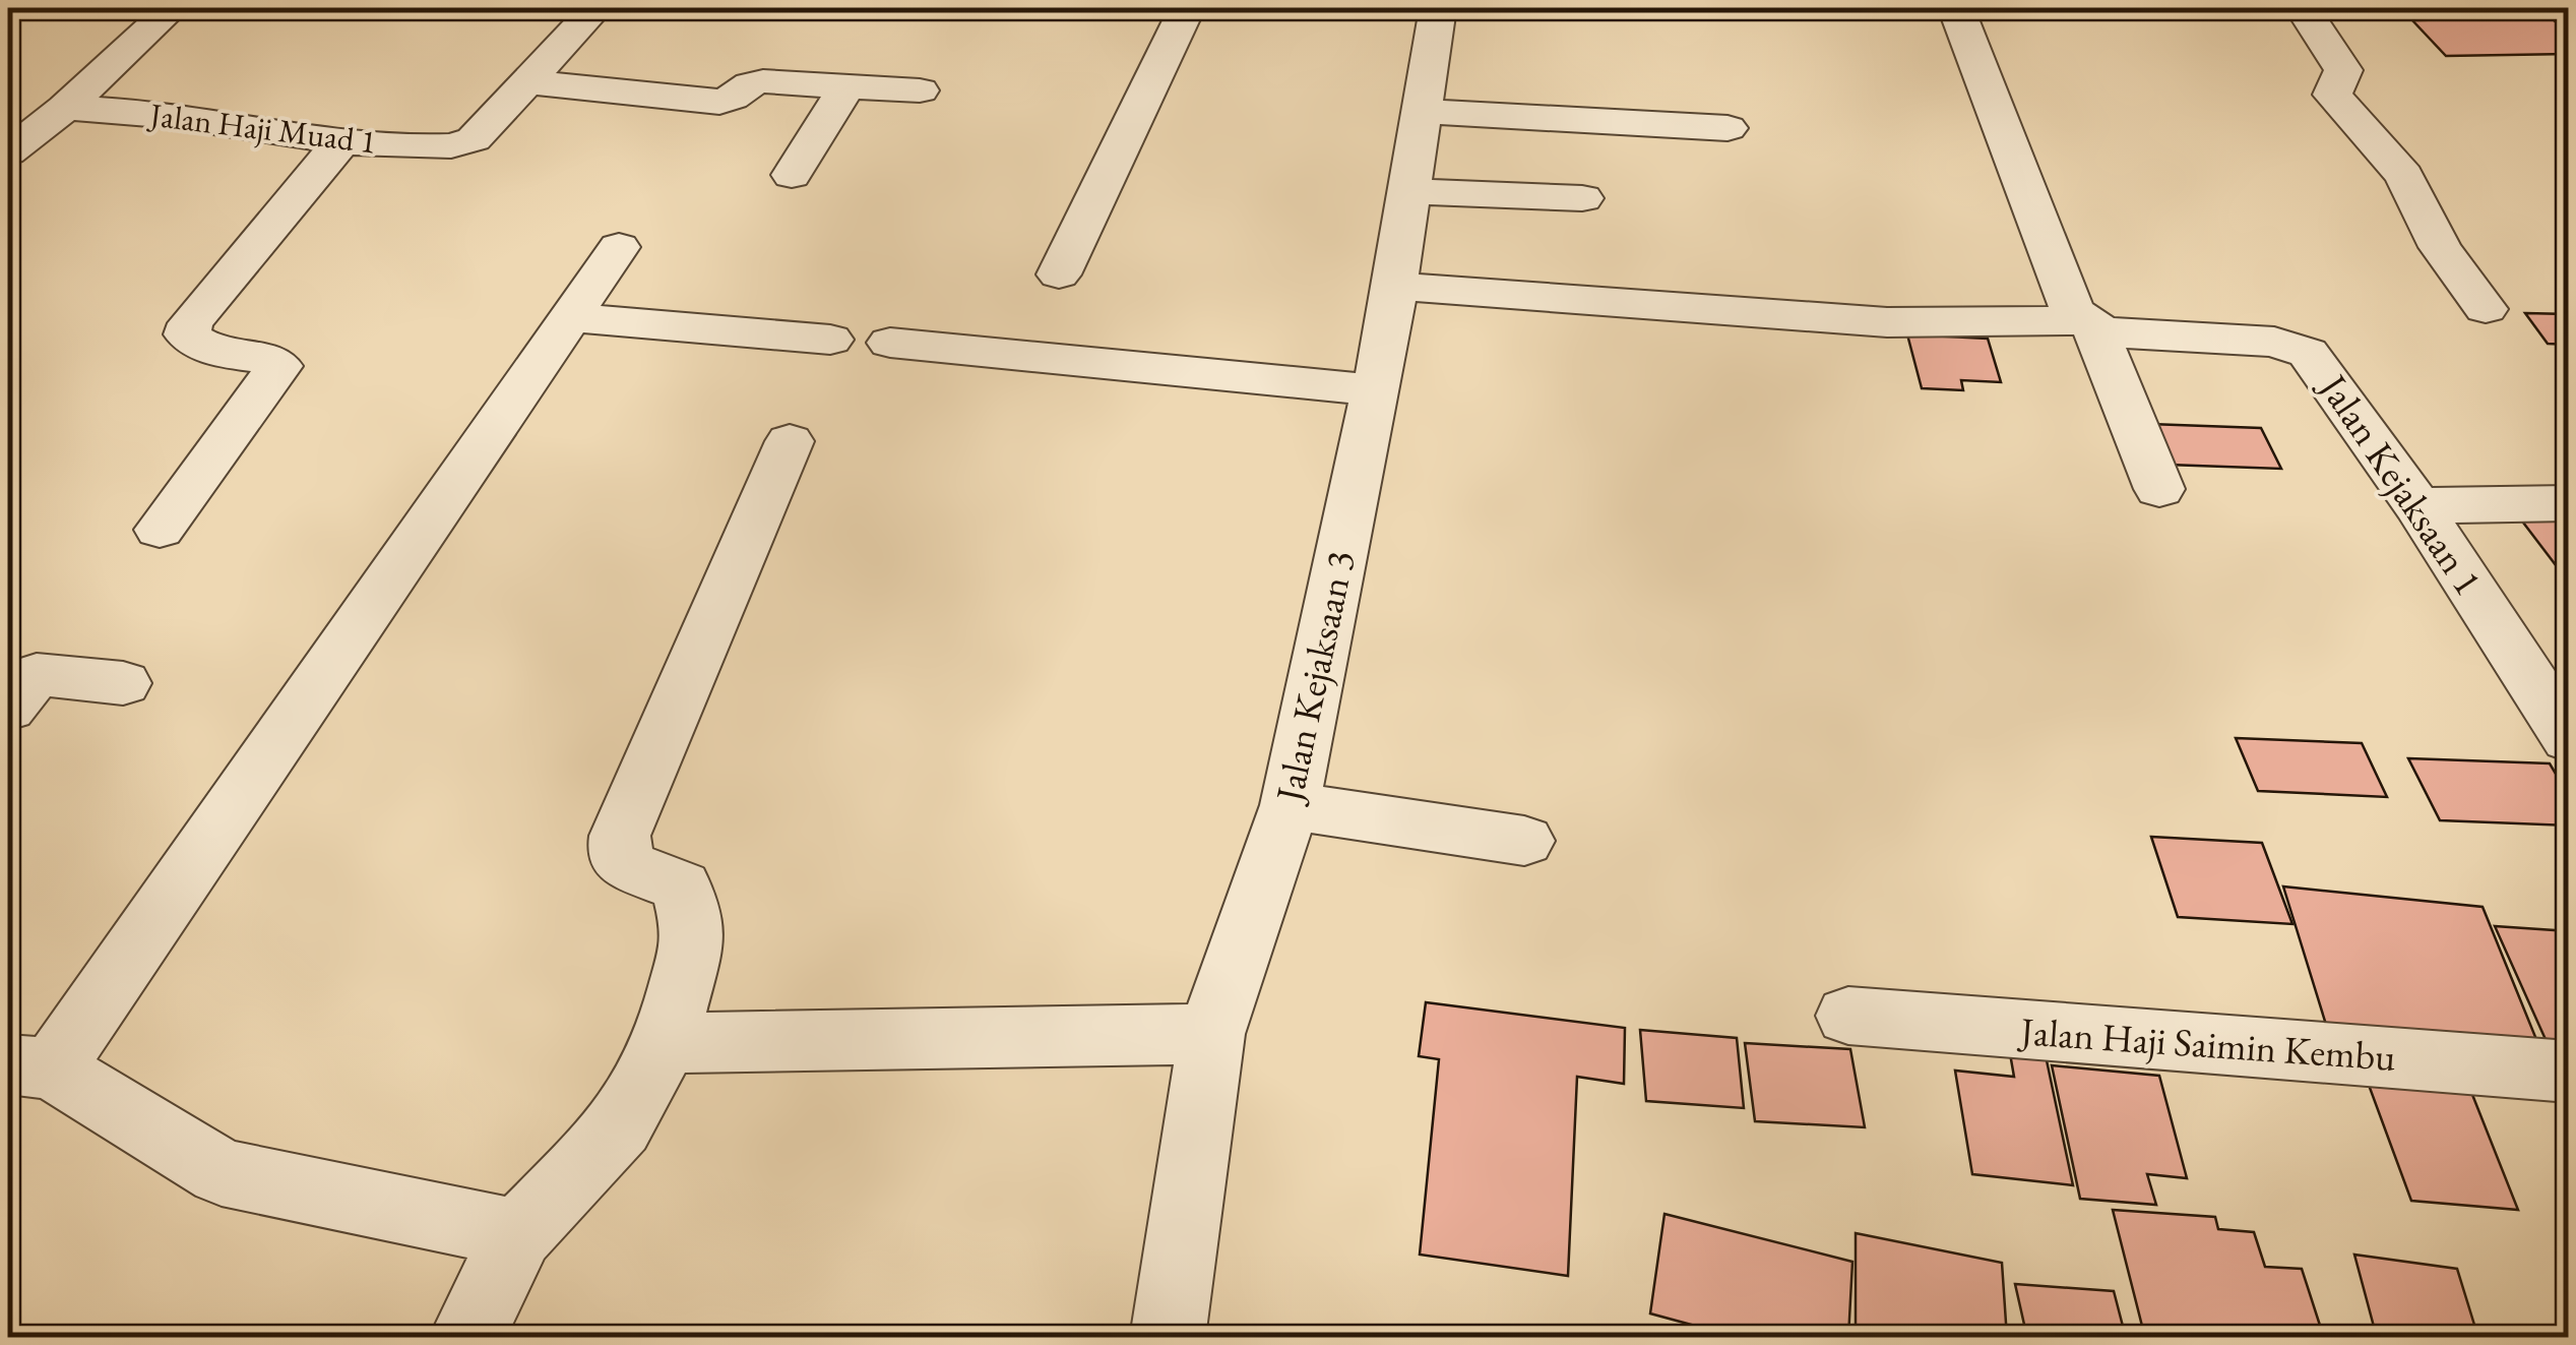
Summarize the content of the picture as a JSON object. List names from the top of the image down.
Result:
{
  "streets": {
    "street": [
      "Jalan Haji Muad 1",
      "Jalan Kejaksaan 1",
      "Jalan Kejaksaan 3",
      "Jalan Haji Saimin Kembu"
    ]
  },
  "crossings": [
    ["Jalan Kejaksaan 1", "Jalan Kejaksaan 3"]
  ]
}
